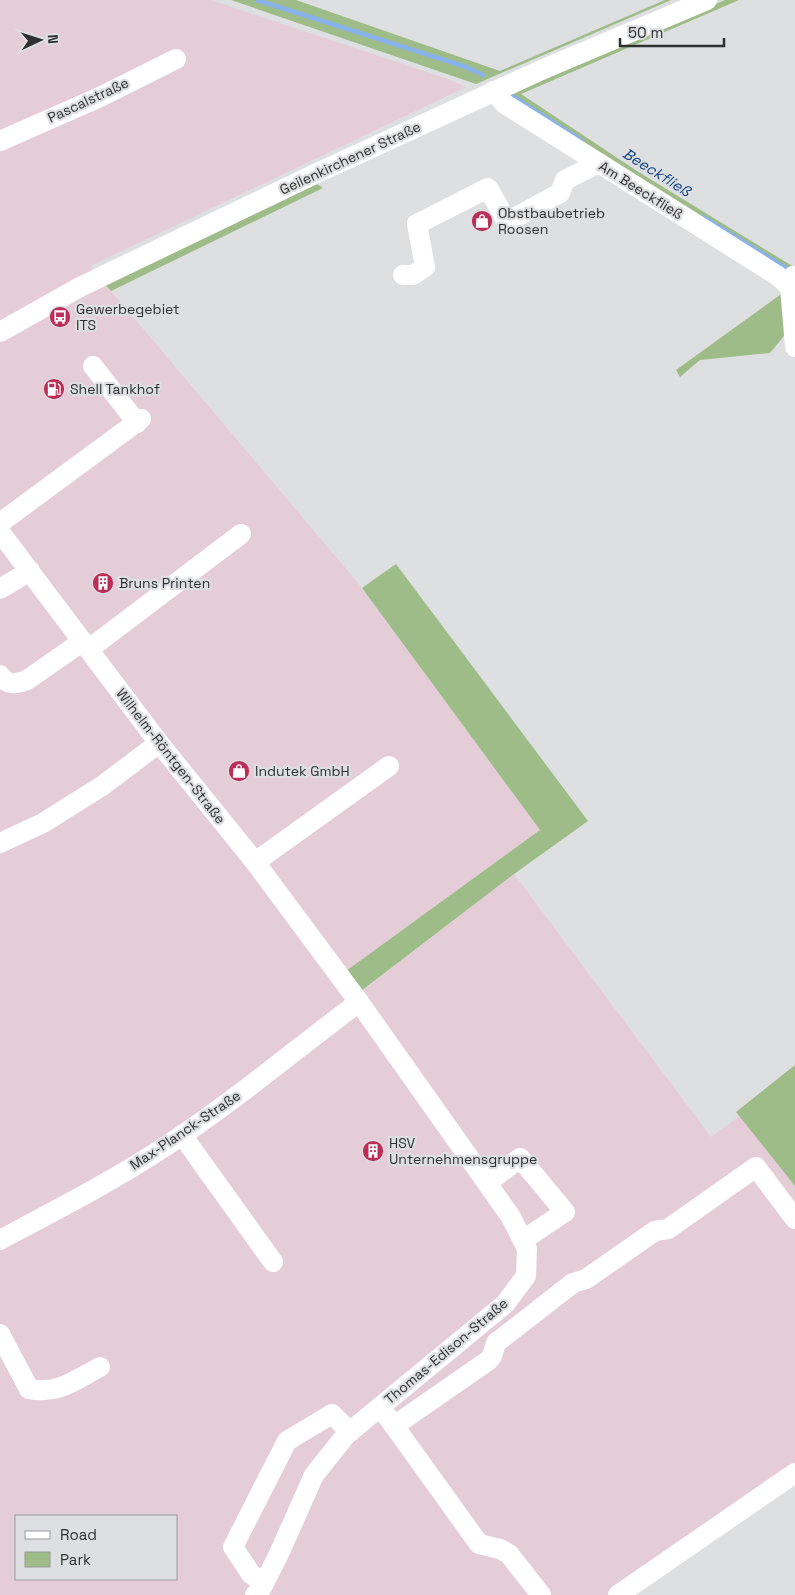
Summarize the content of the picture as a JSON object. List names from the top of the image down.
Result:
{
  "streets": {
    "street": [
      "Pascalstraße",
      "Geilenkirchener Straße",
      "Am Beeckfließ",
      "Wilhelm-Röntgen-Straße",
      "Max-Planck-Straße",
      "Thomas-Edison-Straße"
    ]
  },
  "crossings": [
    ["Geilenkirchener Straße", "Am Beeckfließ"],
    ["Wilhelm-Röntgen-Straße", "Max-Planck-Straße"],
    ["Wilhelm-Röntgen-Straße", "Thomas-Edison-Straße"],
    ["Max-Planck-Straße", "Thomas-Edison-Straße"]
  ],
  "water": ["Beeckfließ"],
  "places": {
    "shop": ["Obstbaubetrieb Roosen", "Indutek GmbH"],
    "bus stop": ["Gewerbegebiet ITS"],
    "fuel station": ["Shell Tankhof"],
    "building": ["Bruns Printen", "HSV Unternehmensgruppe"]
  },
  "legend": ["Road", "Park"],
  "scale_bar": "50 m",
  "north": "right"
}
